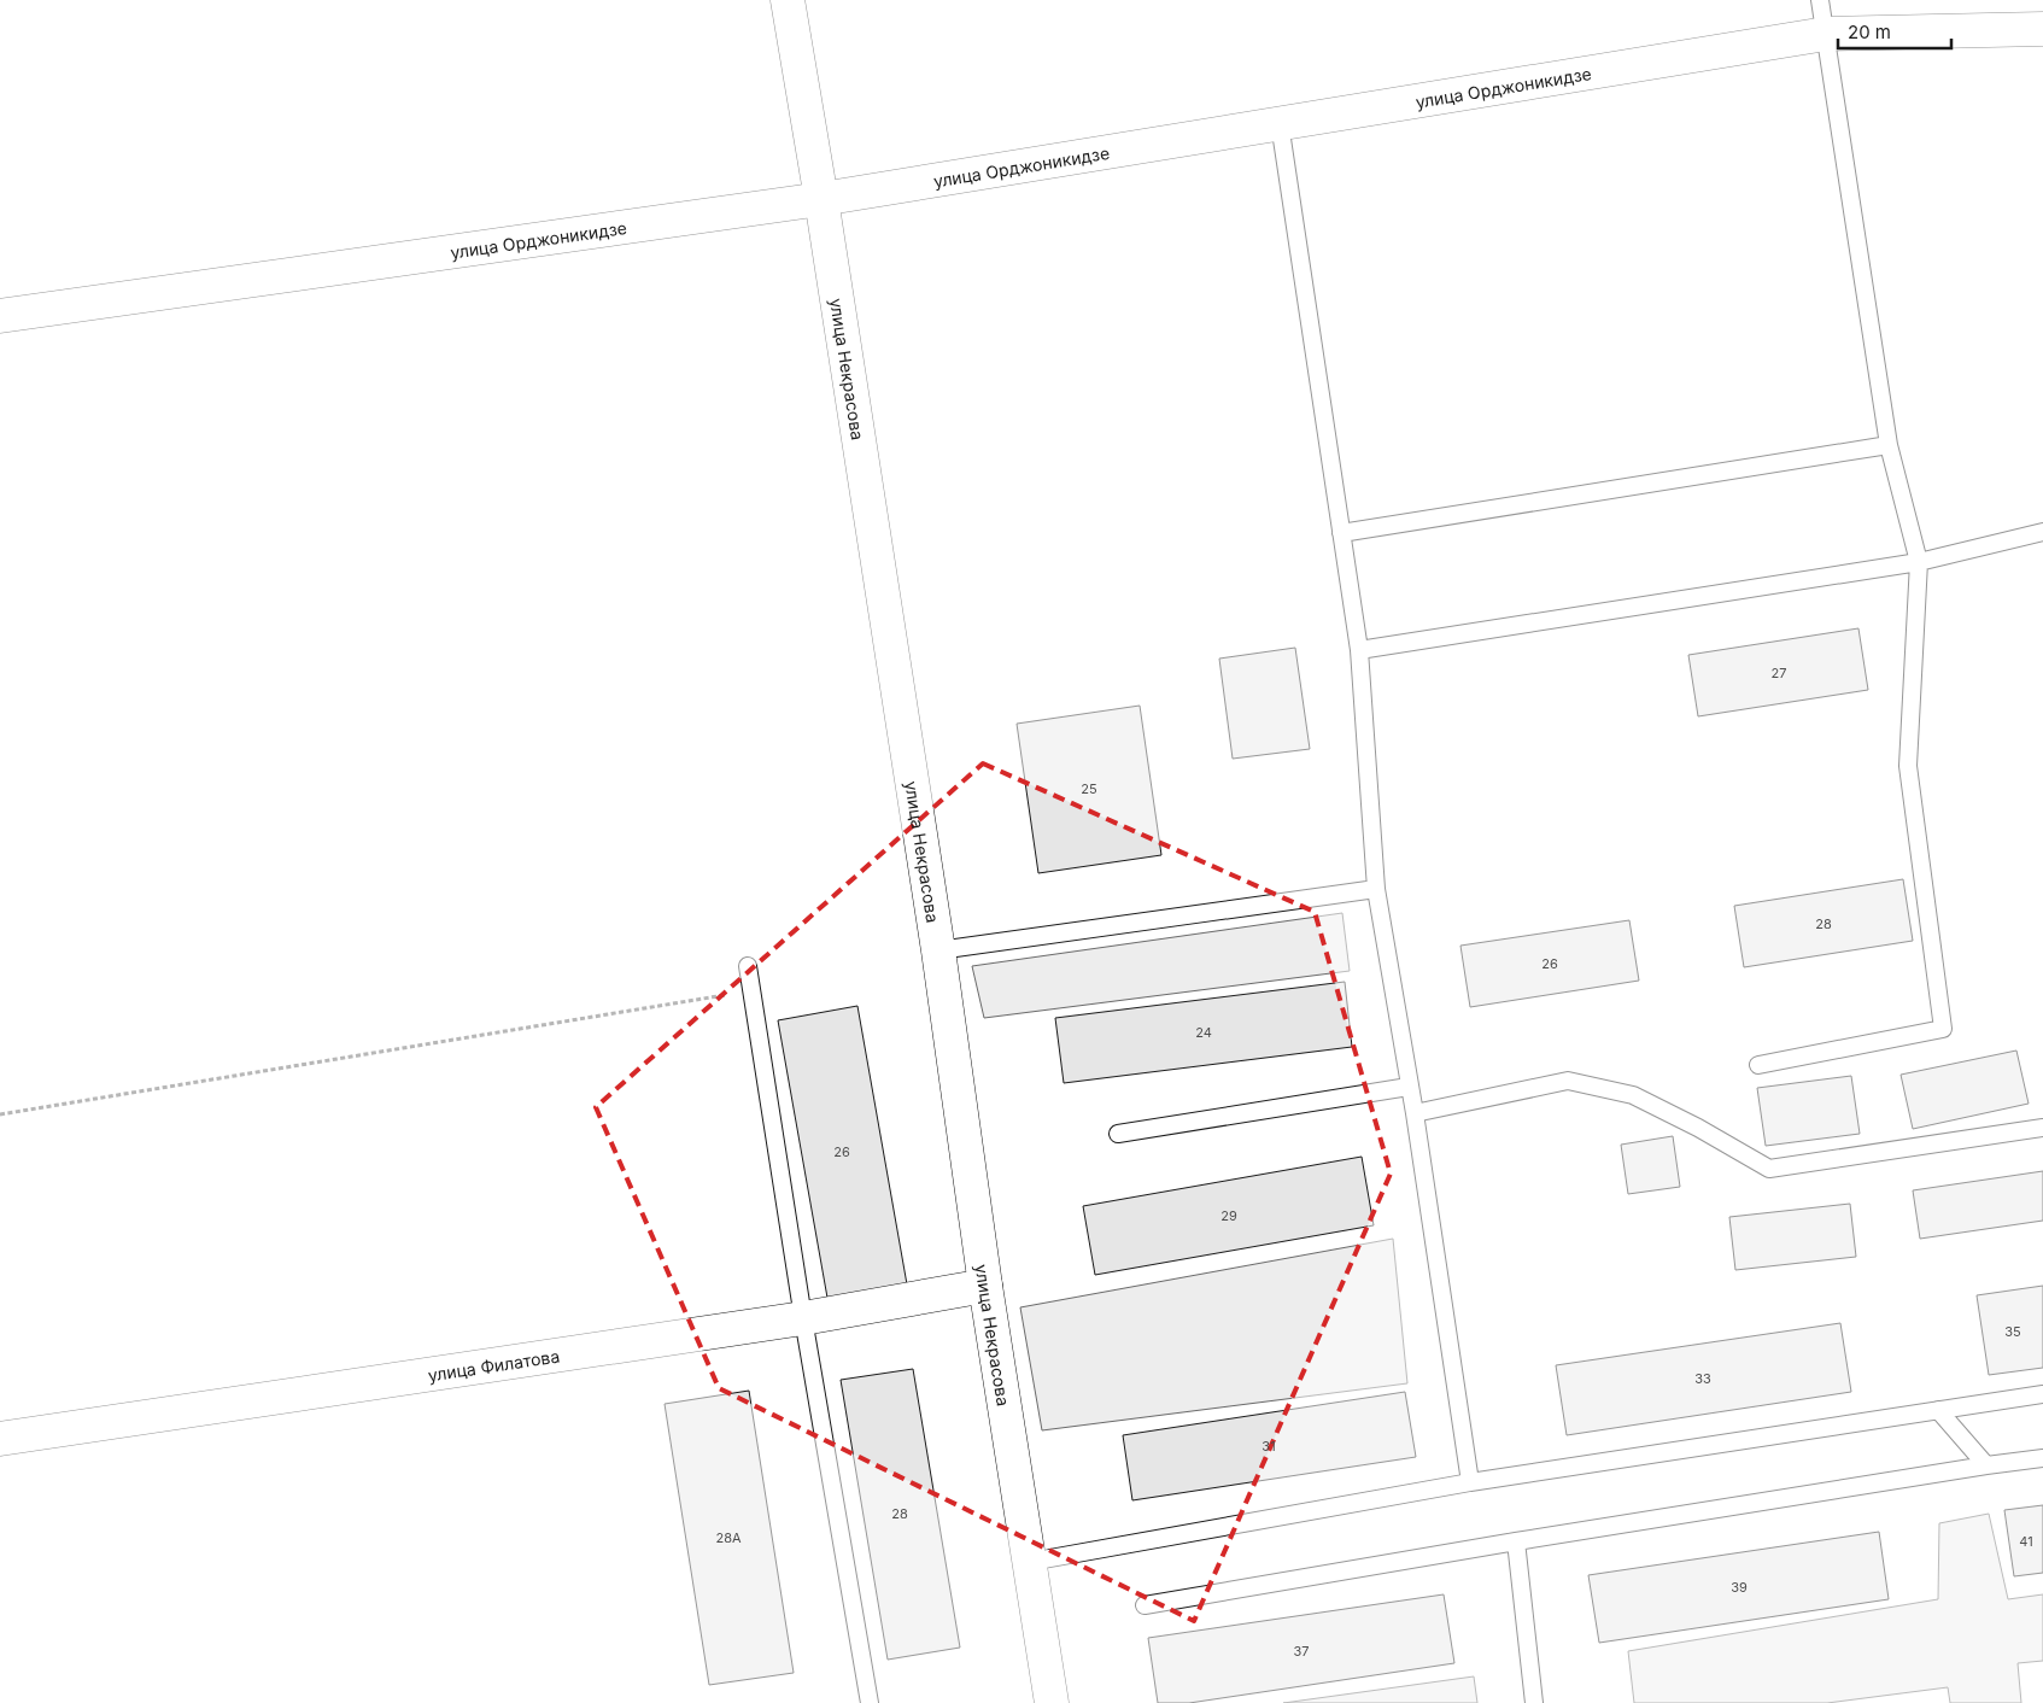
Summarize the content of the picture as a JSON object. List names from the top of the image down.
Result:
{
  "streets": {
    "street": ["улица Орджоникидзе", "улица Некрасова", "улица Филатова"]
  },
  "crossings": [
    ["улица Орджоникидзе", "улица Некрасова"],
    ["улица Некрасова", "улица Филатова"]
  ],
  "house_numbers": [
    "27",
    "25",
    "28",
    "26",
    "24",
    "26",
    "29",
    "35",
    "33",
    "31",
    "28",
    "28А",
    "41",
    "39",
    "37"
  ],
  "scale_bar": "20 m"
}
